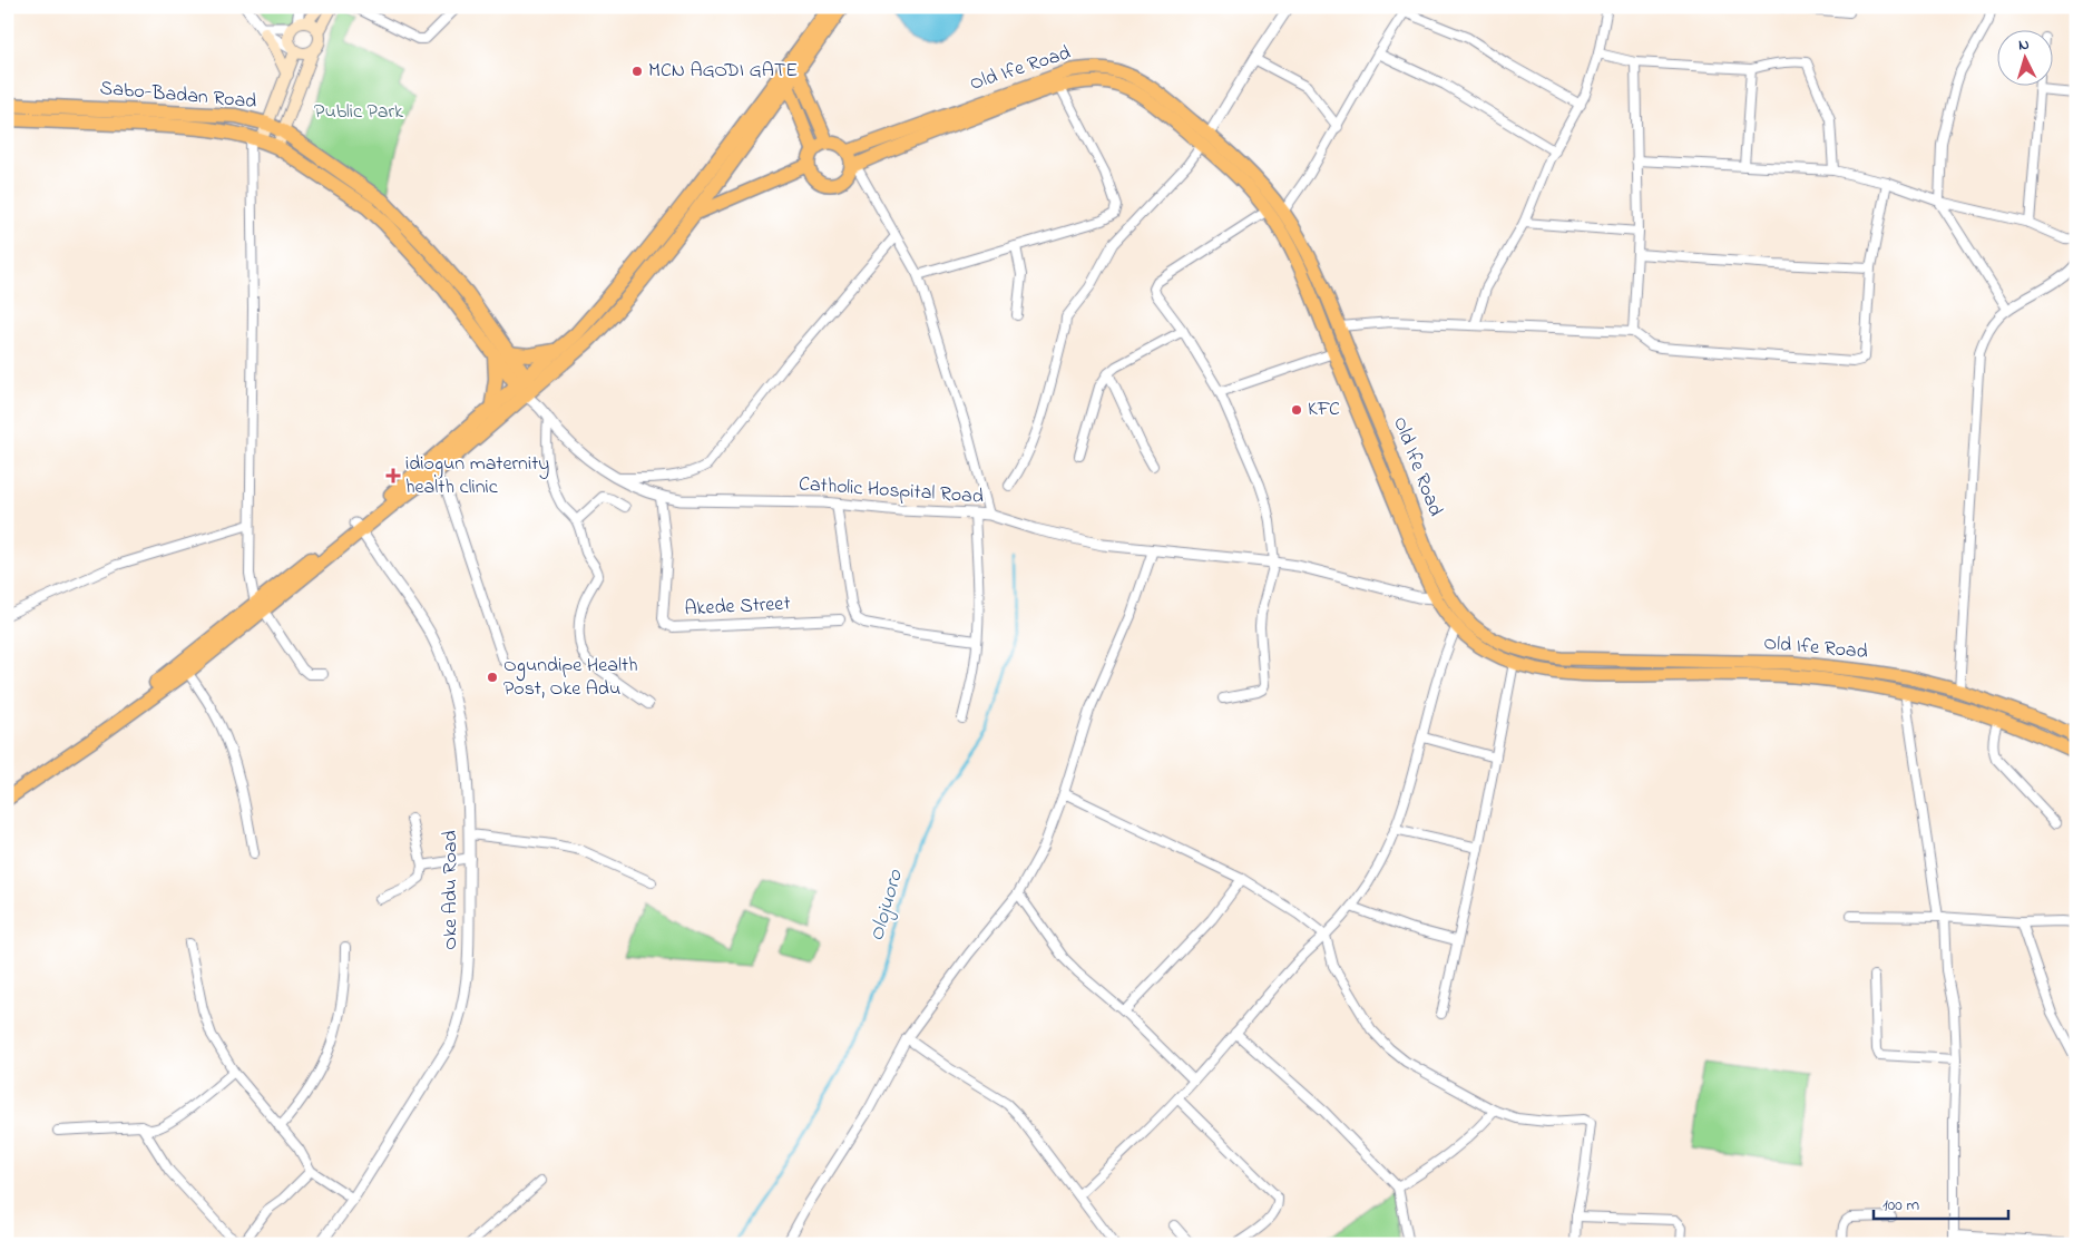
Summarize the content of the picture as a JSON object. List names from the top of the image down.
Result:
{
  "streets": {
    "highway": ["Sabo-Badan Road"],
    "main road": ["Old Ife Road"],
    "street": ["Catholic Hospital Road", "Akede Street", "Oke Adu Road"]
  },
  "crossings": [
    ["Old Ife Road", "Catholic Hospital Road"],
    ["Sabo-Badan Road", "Catholic Hospital Road"],
    ["Catholic Hospital Road", "Akede Street"]
  ],
  "water": ["Olojuoro"],
  "parks": ["Public Park"],
  "places": {
    "other": ["MCN AGODI GATE", "KFC", "Ogundipe Health Post, Oke Adu"],
    "health": ["idiogun maternity health clinic"]
  },
  "scale_bar": "100 m",
  "north": "top"
}
